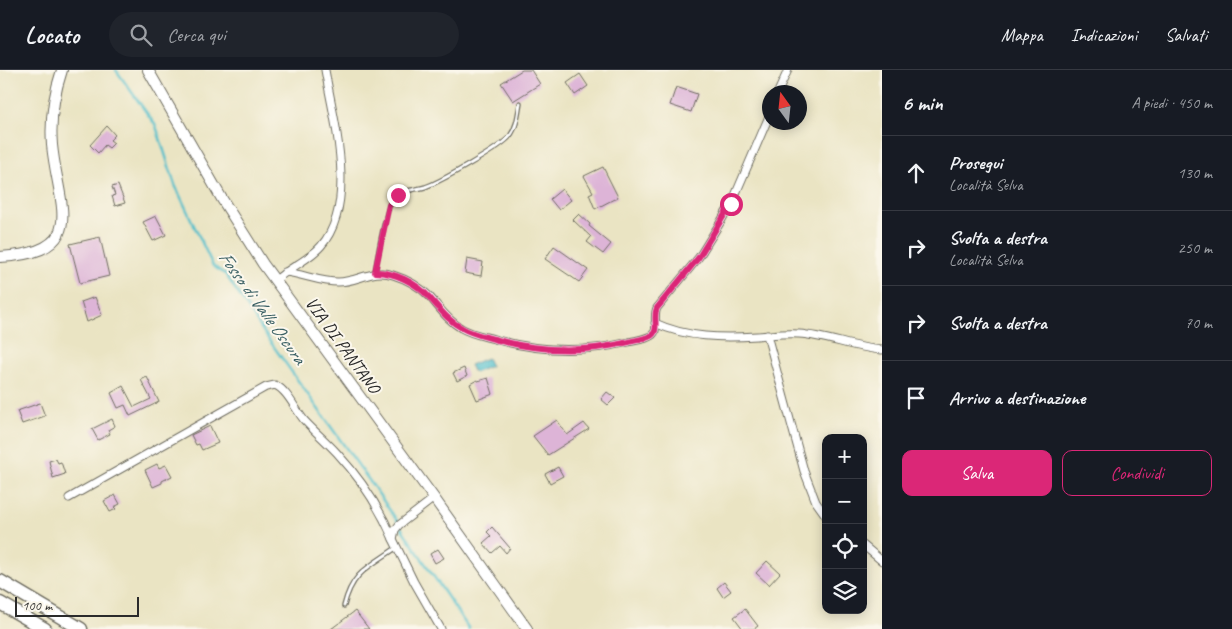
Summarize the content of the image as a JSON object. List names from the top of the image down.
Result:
{
  "streets": {
    "street": ["VIA DI PANTANO"]
  },
  "water": ["Fosso di Valle Oscura"],
  "scale_bar": "100 m",
  "north": "top",
  "page": {
    "header": "Locato",
    "search": "Cerca qui",
    "nav": ["Mappa", "Indicazioni", "Salvati"],
    "heading": ["6 min", "A piedi · 450 m"],
    "list": [
      ["Prosegui", "Località Selva", "130 m"],
      ["Svolta a destra", "Località Selva", "250 m"],
      ["Svolta a destra", "70 m"],
      "Arrivo a destinazione"
    ],
    "map_buttons": ["+", "−"],
    "buttons": ["Salva", "Condividi"],
    "scale": "100 m"
  }
}
